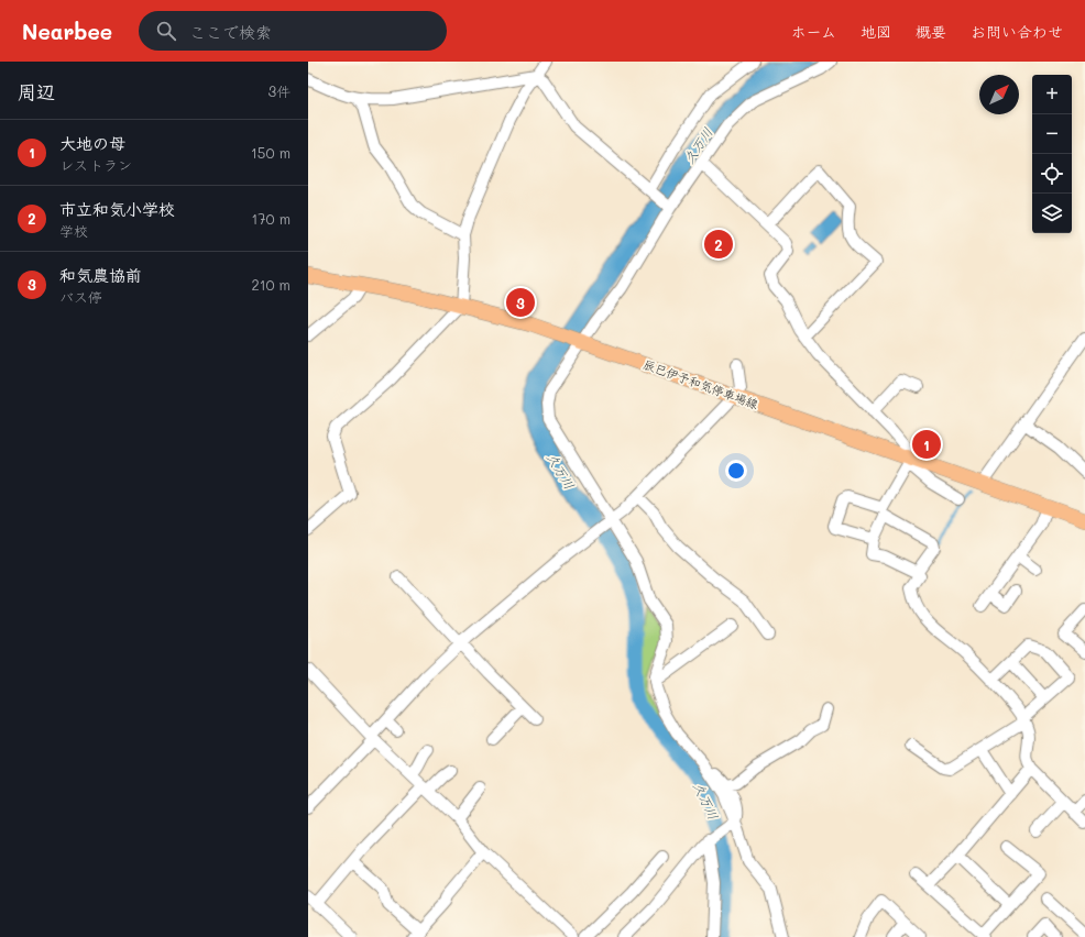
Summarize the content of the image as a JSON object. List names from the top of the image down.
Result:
{
  "streets": {
    "main road": ["辰巳伊予和気停車場線"]
  },
  "water": ["久万川"],
  "north": "top right",
  "page": {
    "header": "Nearbee",
    "search": "ここで検索",
    "nav": [
      "ホーム",
      "地図",
      "概要",
      "お問い合わせ"
    ],
    "heading": ["周辺", "3件"],
    "map_buttons": ["+", "−"],
    "list": [
      {
        "mark": "1",
        "name": "大地の母",
        "note": "レストラン",
        "value": "150 m"
      },
      {
        "mark": "2",
        "name": "市立和気小学校",
        "note": "学校",
        "value": "170 m"
      },
      {
        "mark": "3",
        "name": "和気農協前",
        "note": "バス停",
        "value": "210 m"
      }
    ],
    "pins": ["2", "3", "1"]
  }
}
